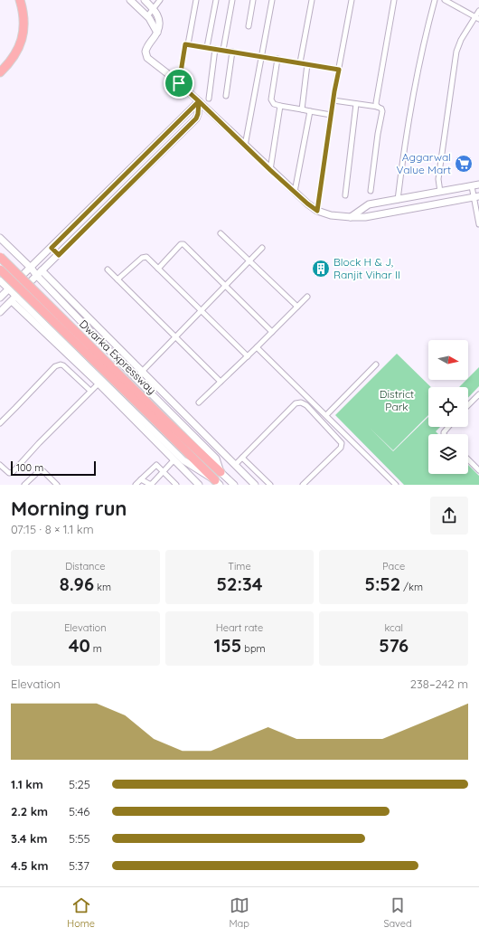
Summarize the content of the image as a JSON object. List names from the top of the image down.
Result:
{
  "streets": {
    "highway": ["Dwarka Expressway"]
  },
  "parks": ["District Park"],
  "places": {
    "supermarket": ["Aggarwal Value Mart"],
    "building": ["Block H & J, Ranjit Vihar II"]
  },
  "scale_bar": "100 m",
  "north": "right",
  "page": {
    "scale": "100 m",
    "heading": ["Morning run", "07:15 · 8 × 1.1 km"],
    "stats": [
      ["Distance", "8.96 km"],
      ["Time", "52:34"],
      ["Pace", "5:52 /km"],
      ["Elevation", "40 m"],
      ["Heart rate", "155 bpm"],
      ["kcal", "576"]
    ],
    "chart": ["Elevation", "238–242 m"],
    "list": [
      {
        "name": "1.1 km",
        "note": "5:25"
      },
      {
        "name": "2.2 km",
        "note": "5:46"
      },
      {
        "name": "3.4 km",
        "note": "5:55"
      },
      {
        "name": "4.5 km",
        "note": "5:37"
      }
    ],
    "tabs": ["Home", "Map", "Saved"]
  }
}
